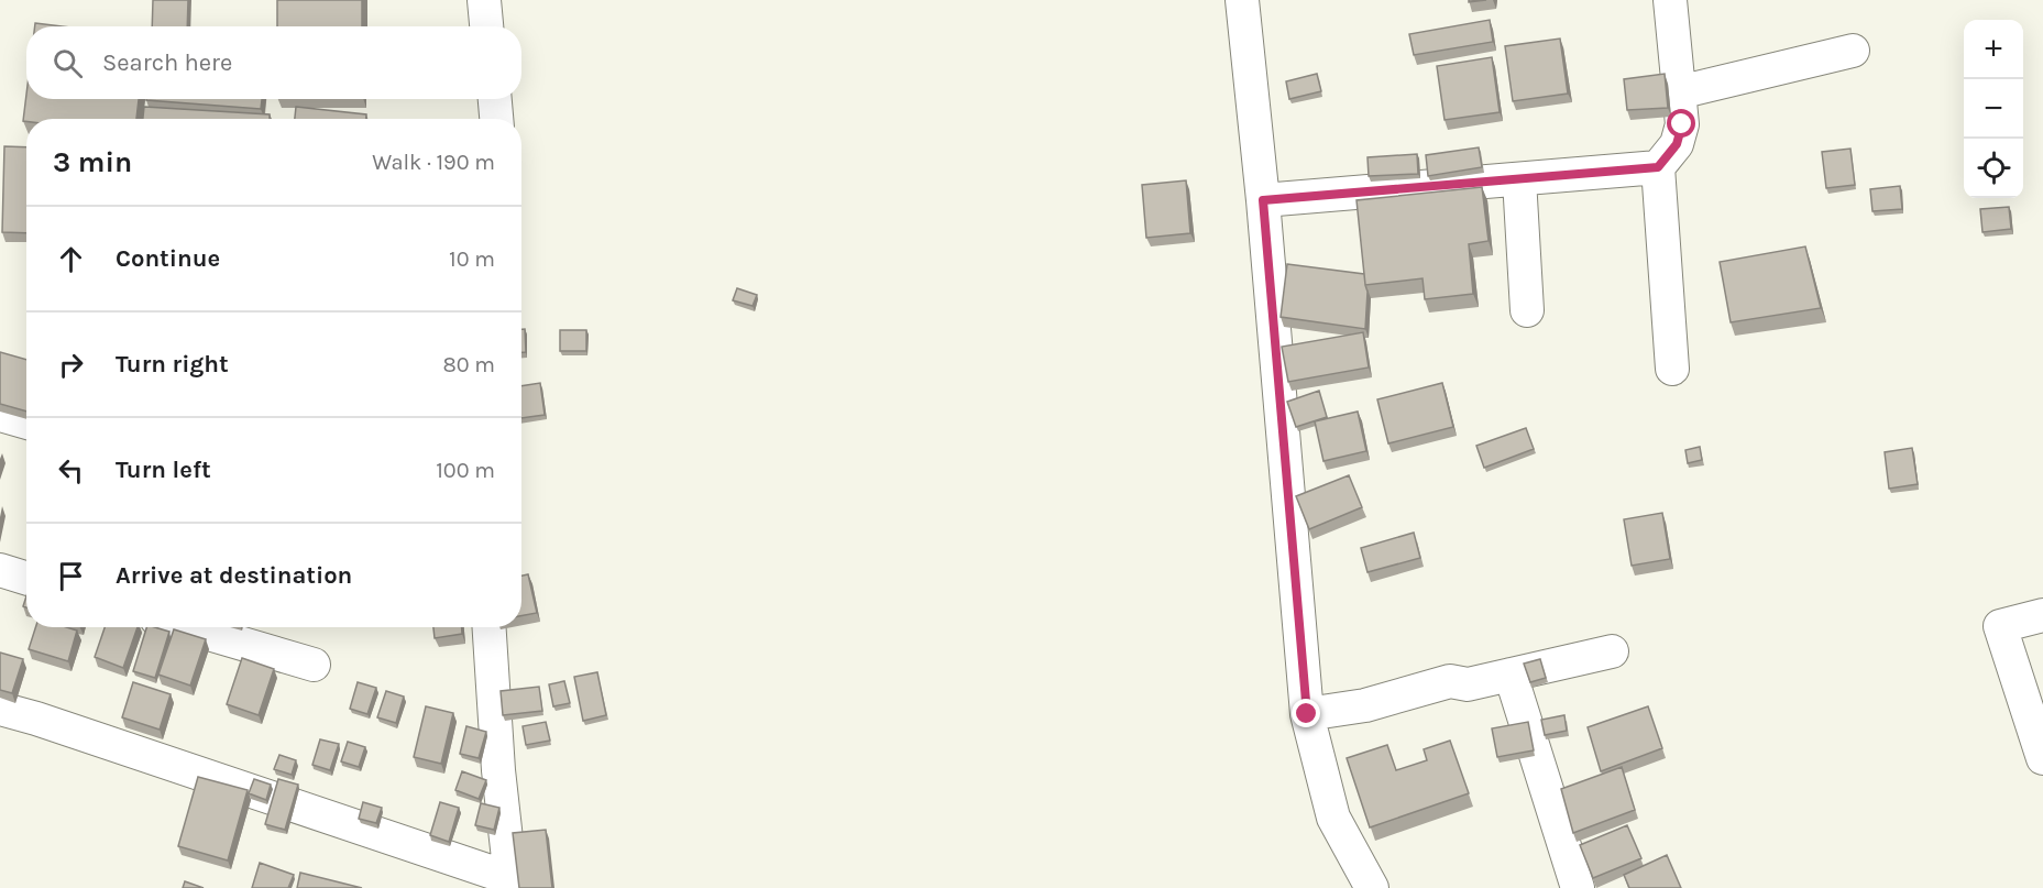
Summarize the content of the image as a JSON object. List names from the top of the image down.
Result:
{
  "page": {
    "map_buttons": ["+", "−"],
    "search": "Search here",
    "heading": ["3 min", "Walk · 190 m"],
    "list": [
      ["Continue", "10 m"],
      ["Turn right", "80 m"],
      ["Turn left", "100 m"],
      "Arrive at destination"
    ]
  }
}
